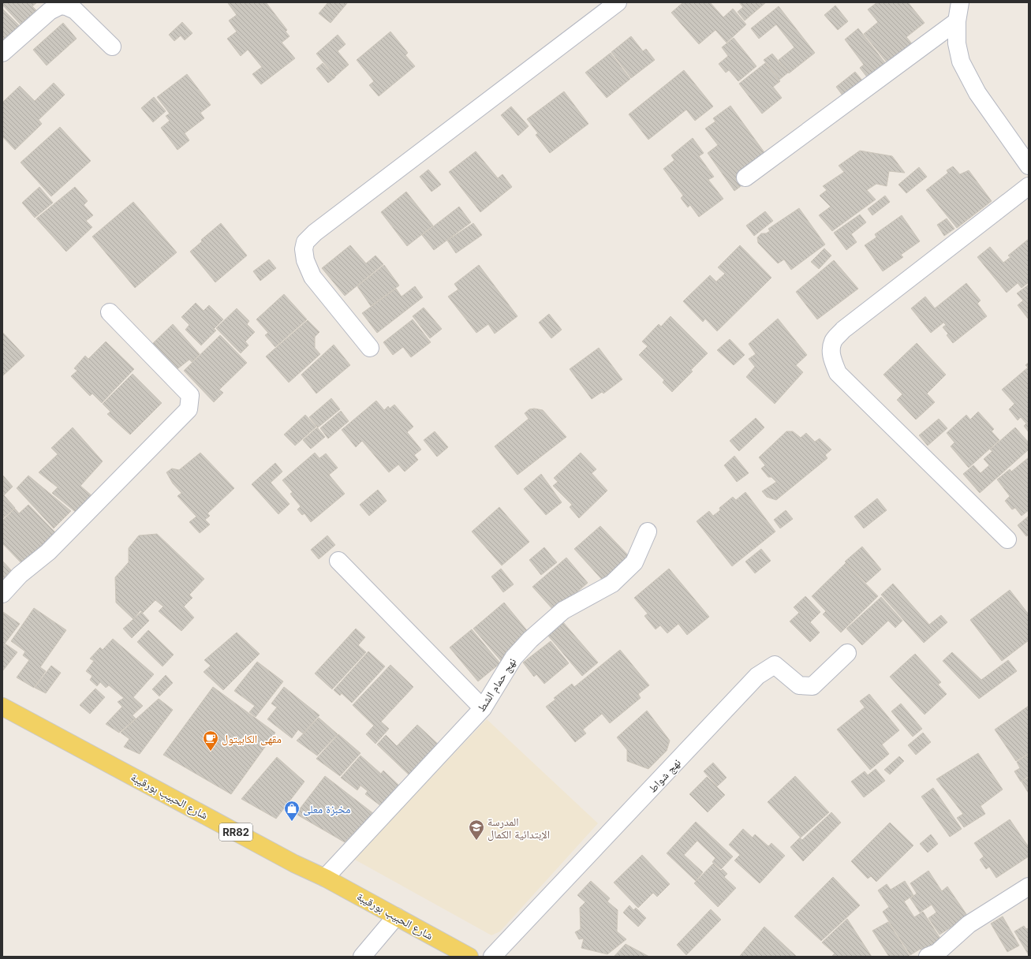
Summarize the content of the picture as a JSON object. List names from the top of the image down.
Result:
{
  "streets": {
    "main road": ["شارع الحبيب بورقيبة", "RR82"],
    "street": ["نهج حمام الشط", "نهج شواط"]
  },
  "crossings": [
    ["نهج حمام الشط", "شارع الحبيب بورقيبة"]
  ],
  "places": {
    "cafe": ["مقهى الكابيتول"],
    "shop": ["مخبزة معلى"],
    "school or university": ["المدرسة الإبتدائية الكمال"]
  }
}
